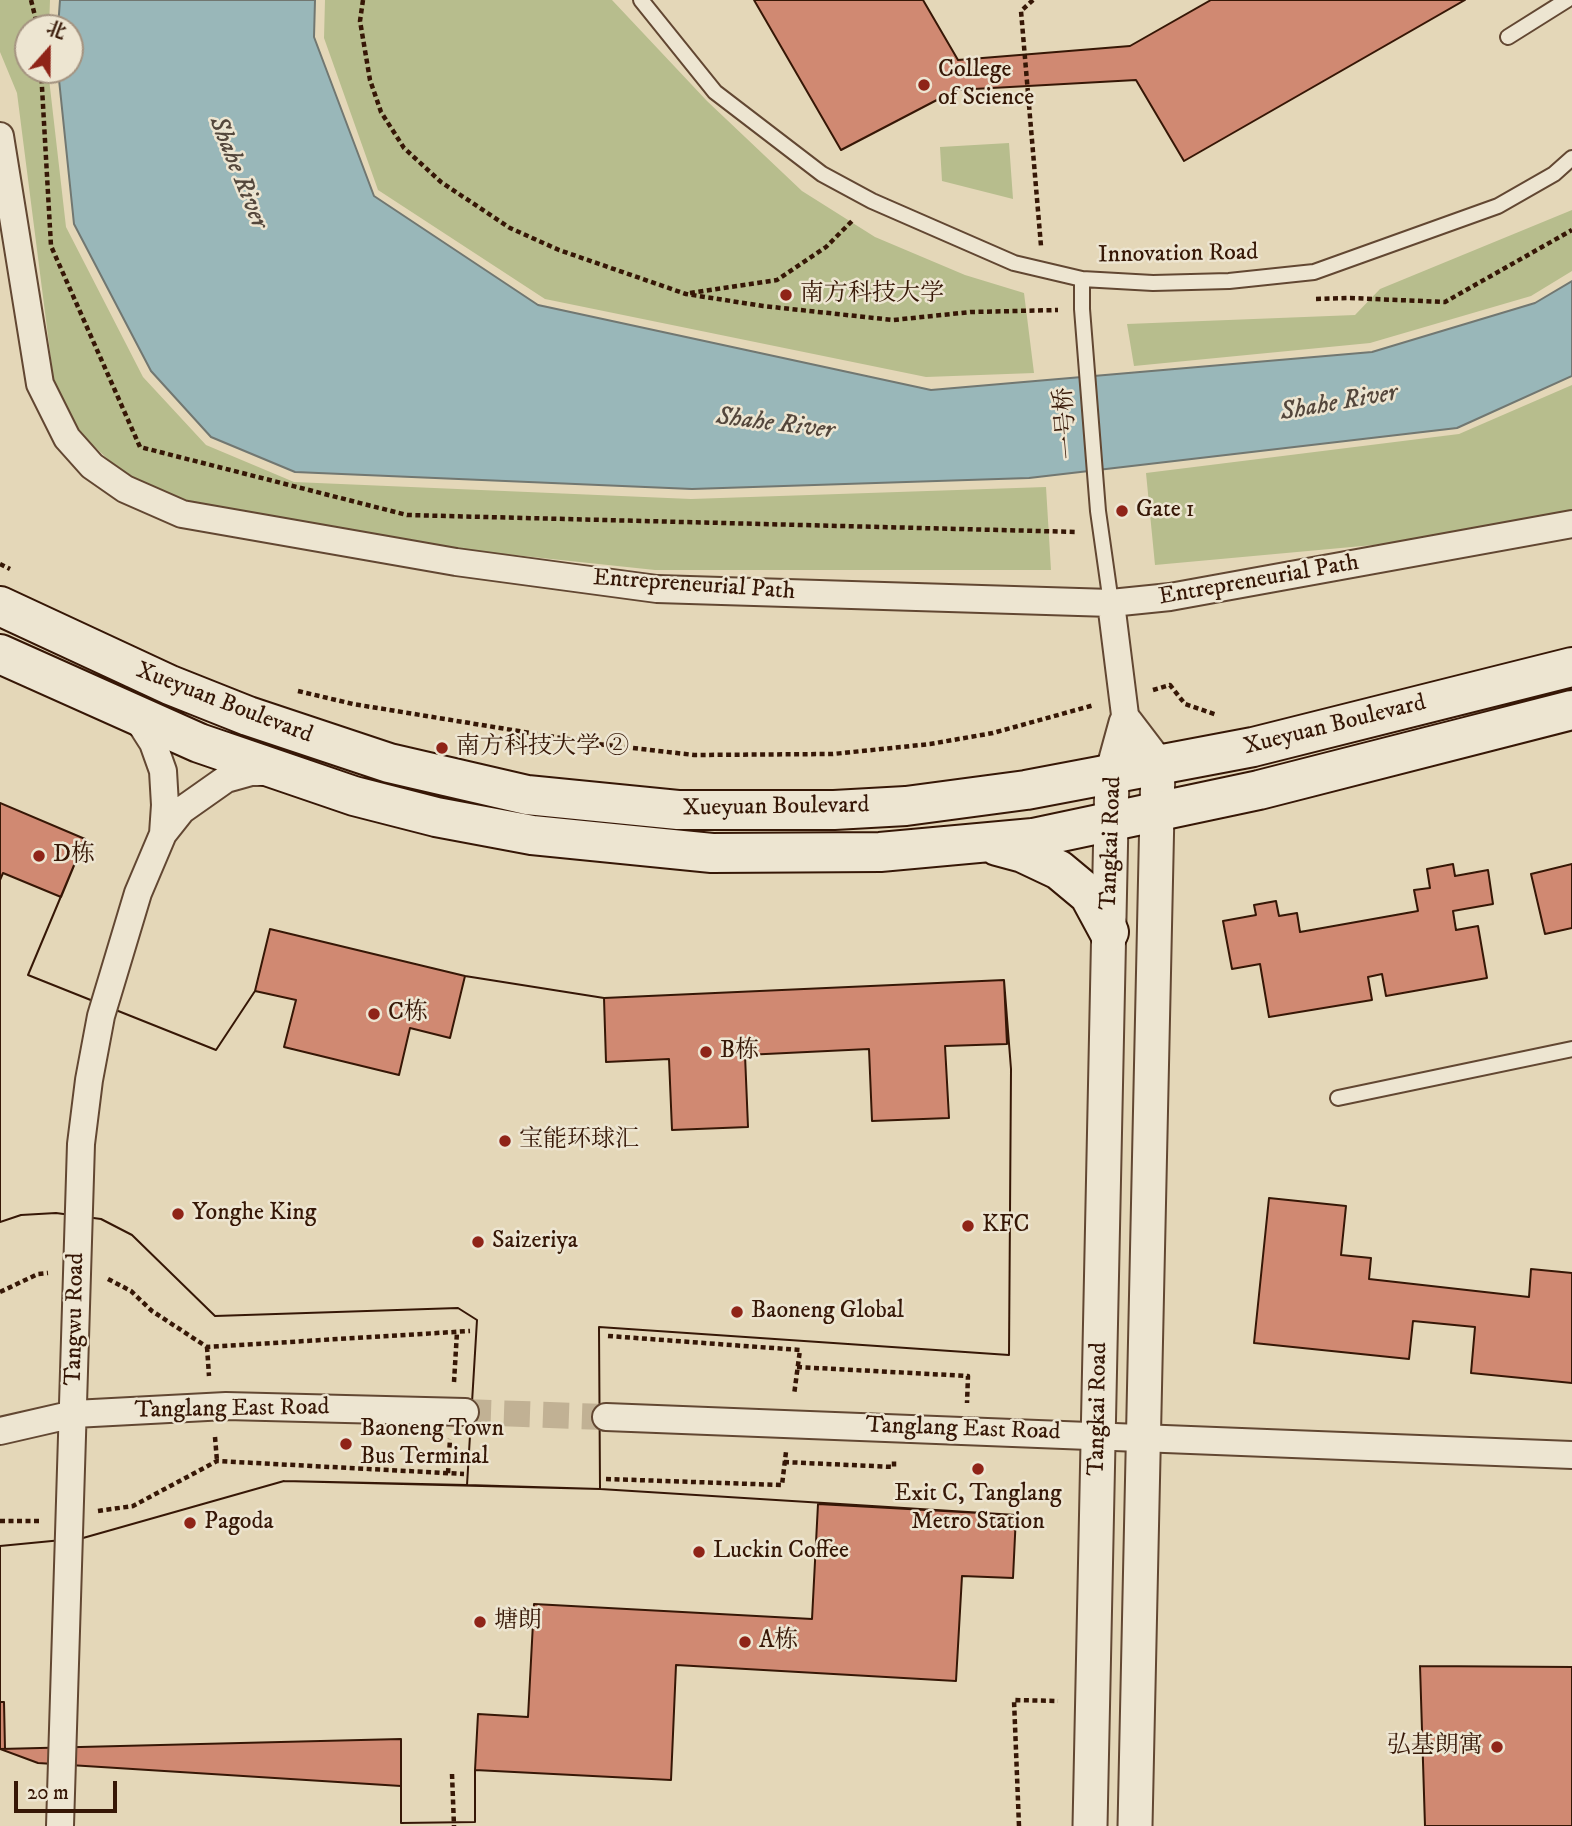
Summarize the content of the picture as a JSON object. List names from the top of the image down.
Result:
{
  "streets": {
    "main road": ["Xueyuan Boulevard"],
    "street": [
      "Entrepreneurial Path",
      "Tangkai Road",
      "Tangwu Road",
      "Tanglang East Road"
    ],
    "lane": ["Innovation Road", "一号桥"]
  },
  "crossings": [
    ["Innovation Road", "一号桥"],
    ["一号桥", "Entrepreneurial Path"],
    ["Xueyuan Boulevard", "Tangkai Road"],
    ["Xueyuan Boulevard", "Tangwu Road"],
    ["Tangkai Road", "Tanglang East Road"],
    ["Tangwu Road", "Tanglang East Road"]
  ],
  "water": ["Shahe River"],
  "places": [
    "College of Science",
    "南方科技大学",
    "Gate 1",
    "南方科技大学 ②",
    "D栋",
    "C栋",
    "B栋",
    "宝能环球汇",
    "Yonghe King",
    "KFC",
    "Saizeriya",
    "Baoneng Global",
    "Baoneng Town Bus Terminal",
    "Exit C, Tanglang Metro Station",
    "Pagoda",
    "Luckin Coffee",
    "塘朗",
    "A栋",
    "弘基朗寓"
  ],
  "scale_bar": "20 m",
  "north": "top"
}
